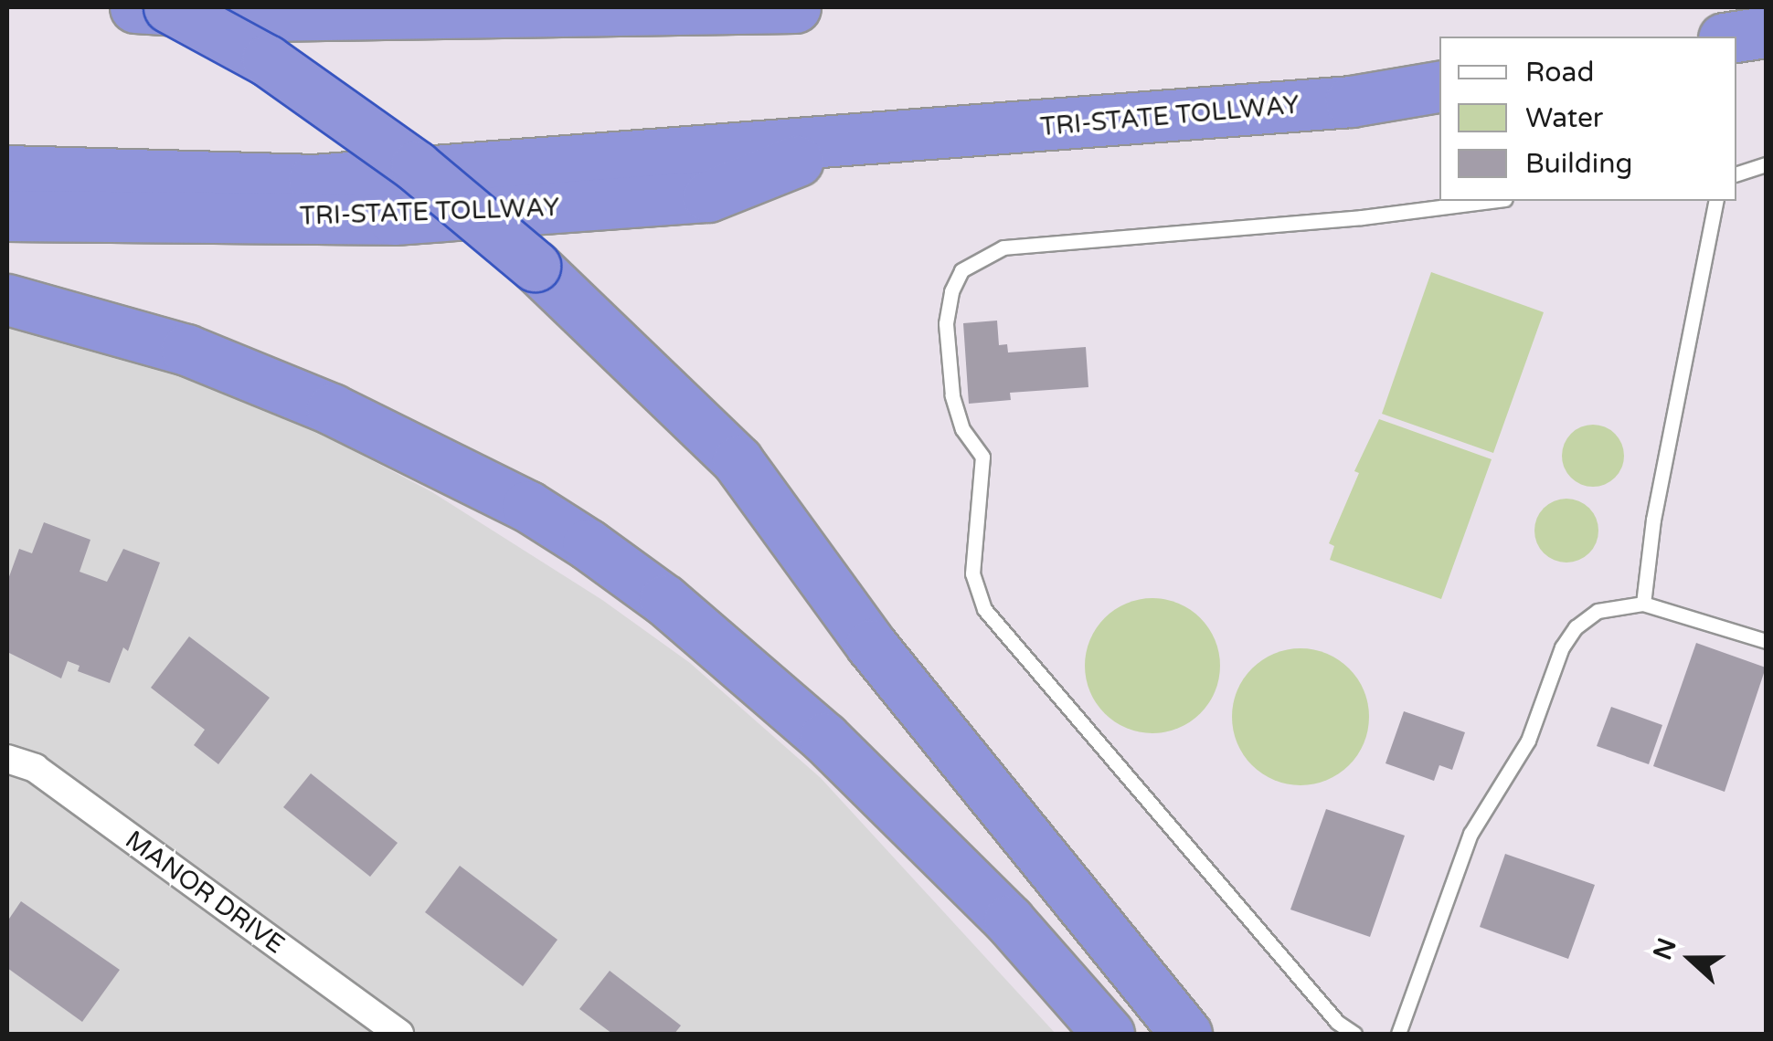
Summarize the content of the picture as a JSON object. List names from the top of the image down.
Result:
{
  "streets": {
    "highway": ["TRI-STATE TOLLWAY"],
    "street": ["MANOR DRIVE"]
  },
  "legend": ["Road", "Water", "Building"],
  "north": "left"
}
